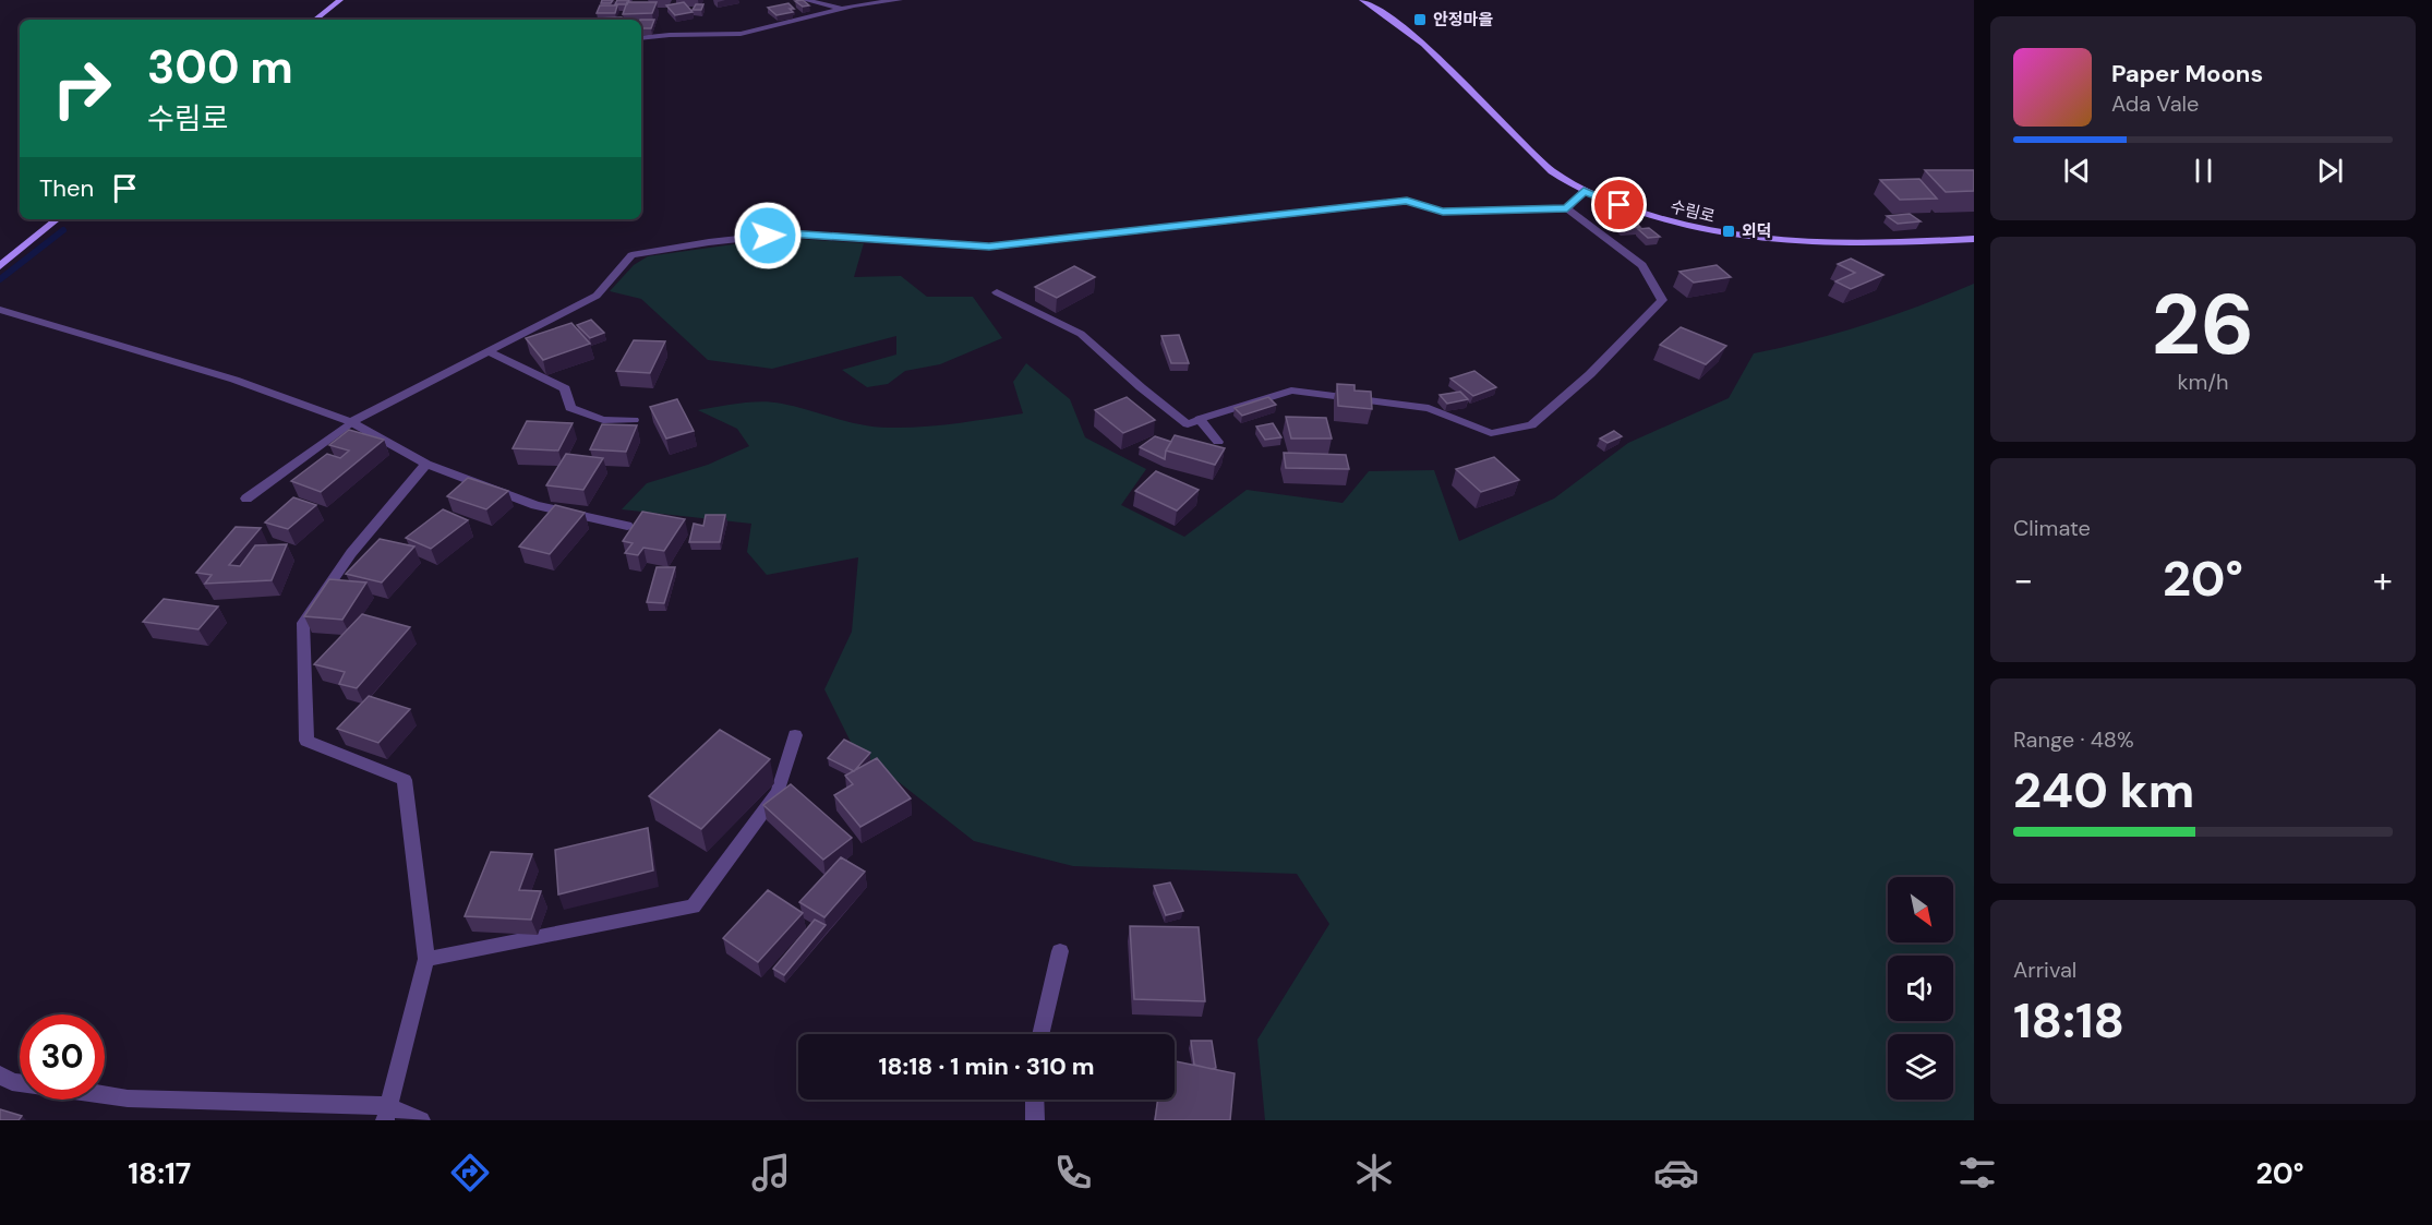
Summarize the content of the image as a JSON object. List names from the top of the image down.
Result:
{
  "streets": {
    "main road": ["수림로"]
  },
  "places": {
    "transit": ["안정마을", "외덕"]
  },
  "north": "bottom right",
  "page": {
    "turn": ["300 m", "수림로"],
    "song": ["Paper Moons", "Ada Vale"],
    "then": "Then",
    "tile": [
      ["26", "km/h"],
      "Climate",
      ["Range · 48%", "240 km"],
      ["Arrival", "18:18"]
    ],
    "heat": ["−", "20°", "+"],
    "limit": "30",
    "trip": "18:18 · 1 min · 310 m",
    "tabs": ["18:17", "20°"]
  }
}
